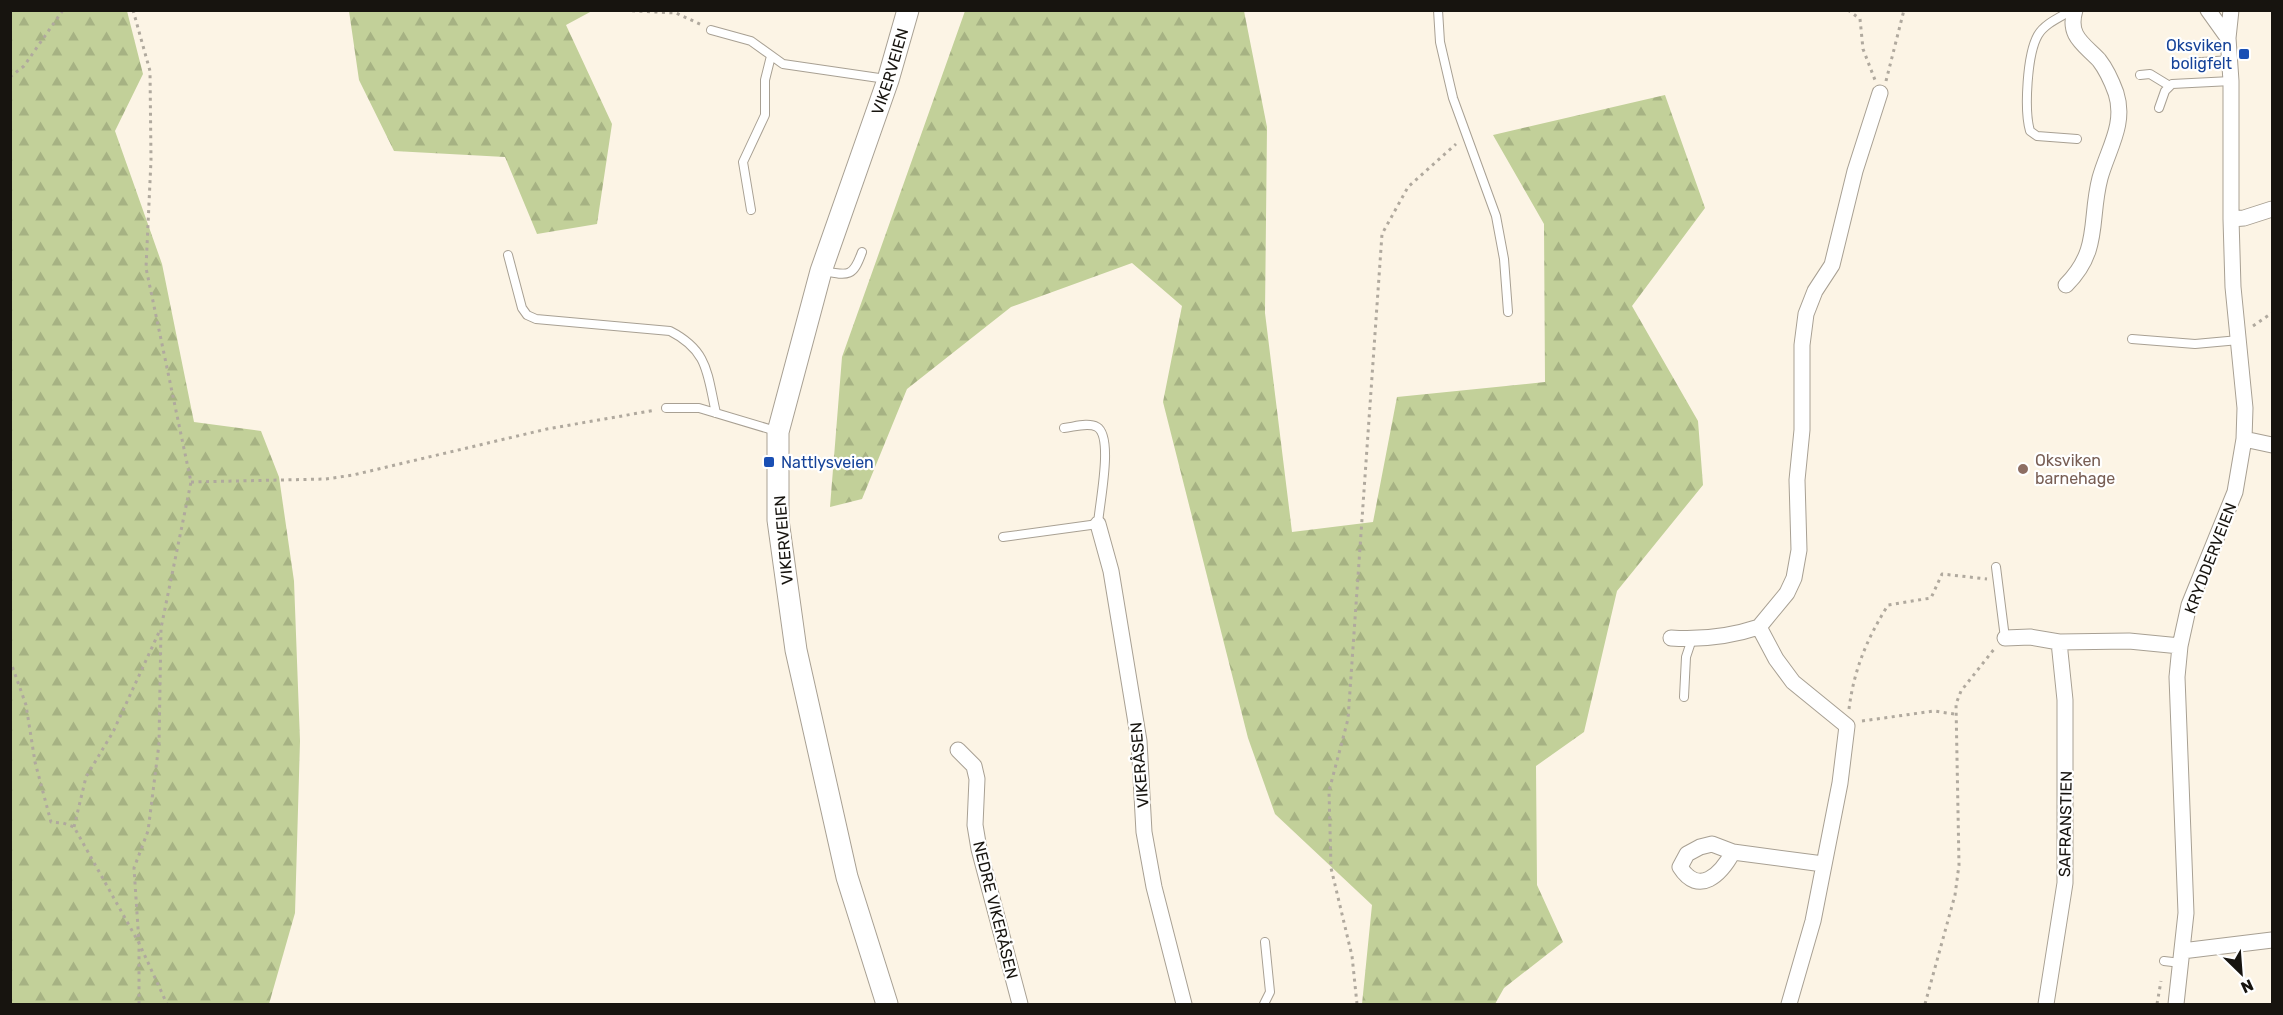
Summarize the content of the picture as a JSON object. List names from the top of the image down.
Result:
{
  "streets": {
    "main road": ["VIKERVEIEN"],
    "street": [
      "KRYDDERVEIEN",
      "VIKERÅSEN",
      "SAFRANSTIEN",
      "NEDRE VIKERÅSEN"
    ]
  },
  "places": {
    "transit": ["Oksviken boligfelt", "Nattlysveien"],
    "other": ["Oksviken barnehage"]
  },
  "north": "bottom right"
}
